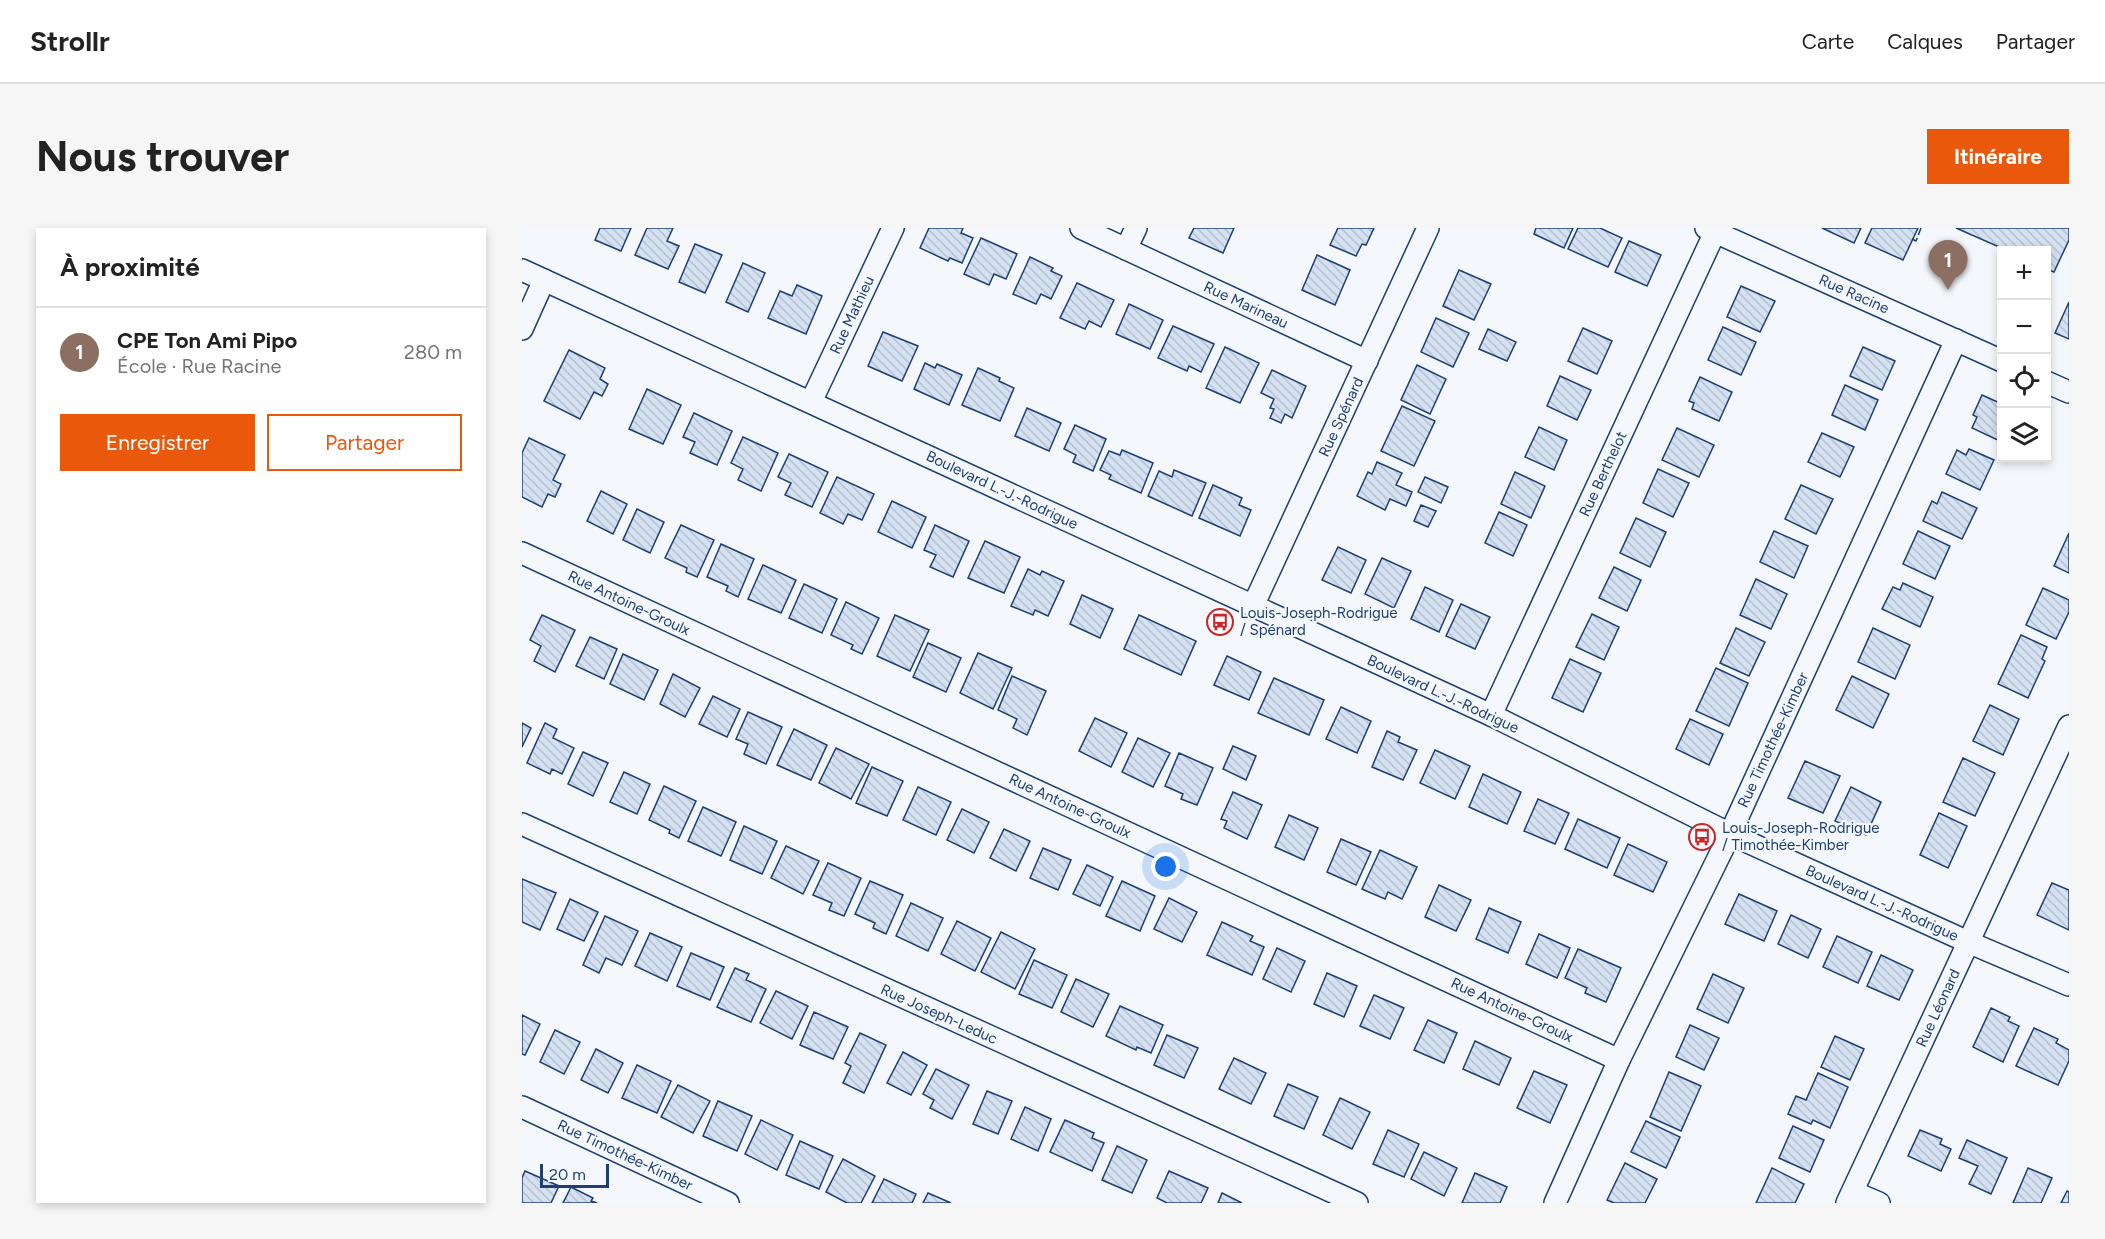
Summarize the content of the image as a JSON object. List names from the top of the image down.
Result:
{
  "streets": {
    "street": [
      "Rue Racine",
      "Rue Marineau",
      "Rue Mathieu",
      "Rue Spénard",
      "Rue Berthelot",
      "Boulevard L.-J.-Rodrigue",
      "Rue Antoine-Groulx",
      "Rue Timothée-Kimber",
      "Rue Léonard",
      "Rue Joseph-Leduc"
    ]
  },
  "crossings": [
    ["Rue Racine", "Rue Berthelot"],
    ["Rue Racine", "Rue Timothée-Kimber"],
    ["Rue Marineau", "Rue Spénard"],
    ["Rue Mathieu", "Boulevard L.-J.-Rodrigue"],
    ["Rue Spénard", "Boulevard L.-J.-Rodrigue"],
    ["Rue Berthelot", "Boulevard L.-J.-Rodrigue"],
    ["Boulevard L.-J.-Rodrigue", "Rue Timothée-Kimber"],
    ["Boulevard L.-J.-Rodrigue", "Rue Léonard"],
    ["Rue Antoine-Groulx", "Rue Timothée-Kimber"]
  ],
  "places": {
    "bus stop": ["Louis-Joseph-Rodrigue / Spénard", "Louis-Joseph-Rodrigue / Timothée-Kimber"]
  },
  "scale_bar": "20 m",
  "page": {
    "header": "Strollr",
    "nav": ["Carte", "Calques", "Partager"],
    "buttons": [
      "Itinéraire",
      ["Enregistrer", "Partager"]
    ],
    "title": "Nous trouver",
    "heading": "À proximité",
    "pins": "1",
    "map_buttons": ["+", "−"],
    "list": [
      {
        "mark": "1",
        "name": "CPE Ton Ami Pipo",
        "note": "École · Rue Racine",
        "value": "280 m"
      }
    ],
    "scale": "20 m"
  }
}
